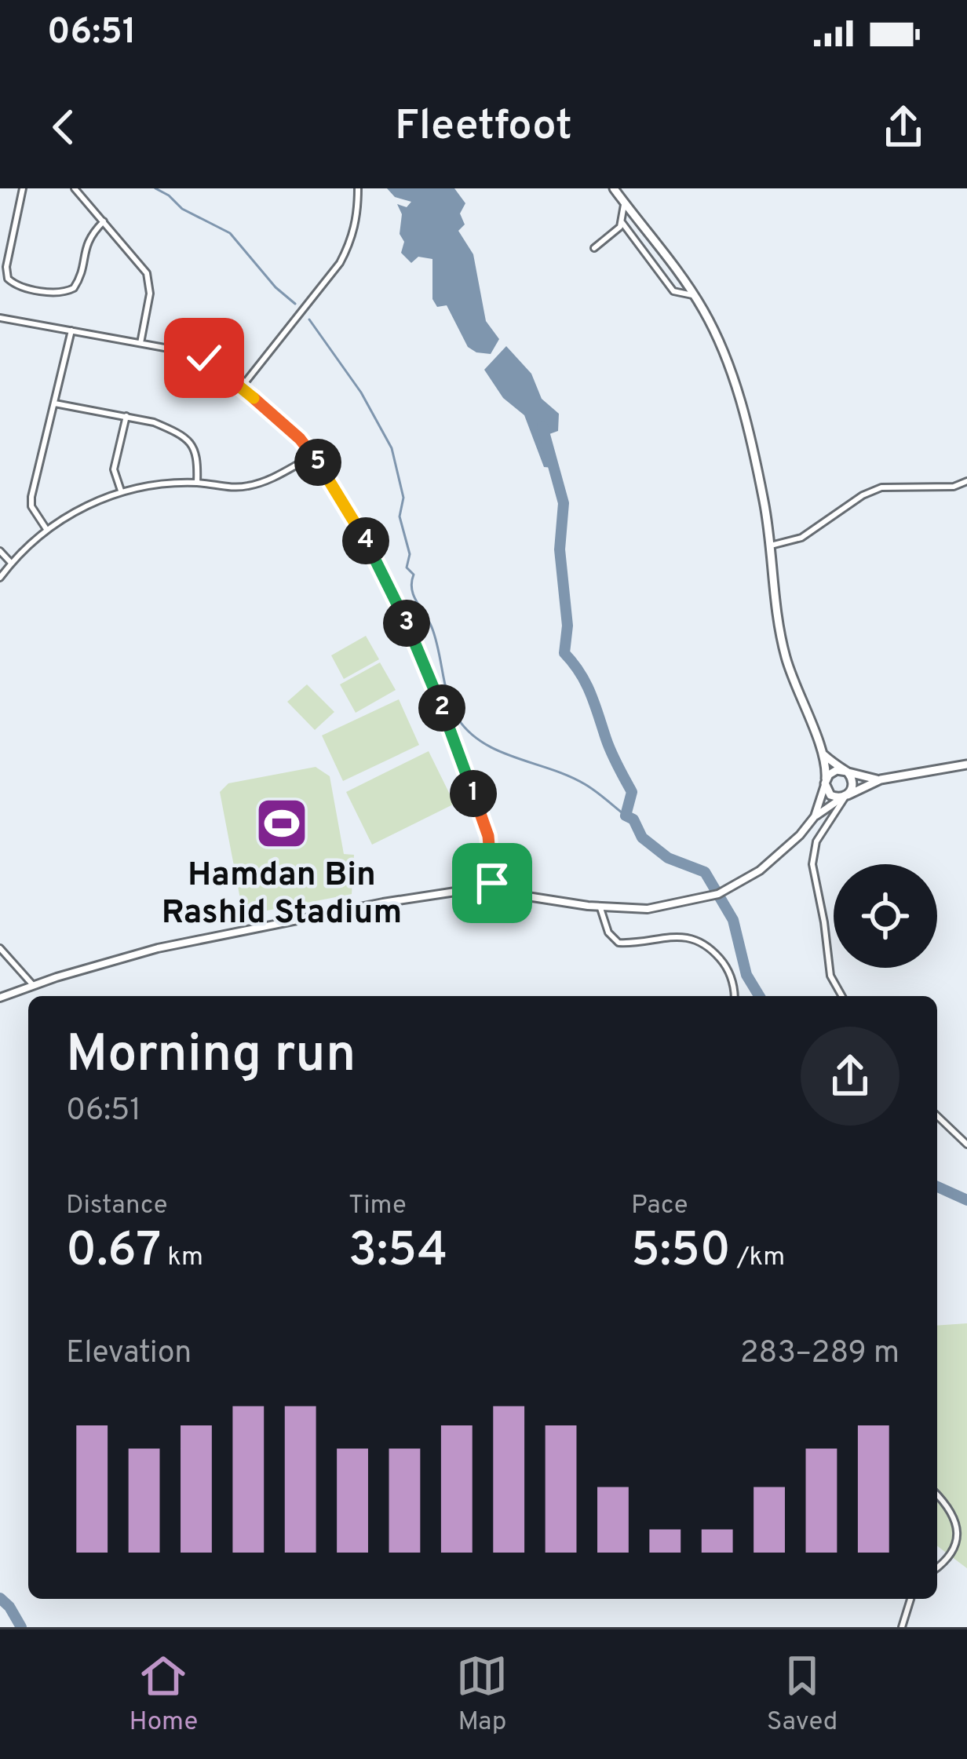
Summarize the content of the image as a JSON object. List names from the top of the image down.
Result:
{
  "places": {
    "sports": ["Hamdan Bin Rashid Stadium"]
  },
  "page": {
    "status": "06:51",
    "header": "Fleetfoot",
    "pins": [
      "5",
      "4",
      "3",
      "2",
      "1"
    ],
    "heading": ["Morning run", "06:51"],
    "stats": [
      ["Distance", "0.67 km"],
      ["Time", "3:54"],
      ["Pace", "5:50 /km"]
    ],
    "chart": ["Elevation", "283–289 m"],
    "tabs": ["Home", "Map", "Saved"]
  }
}
